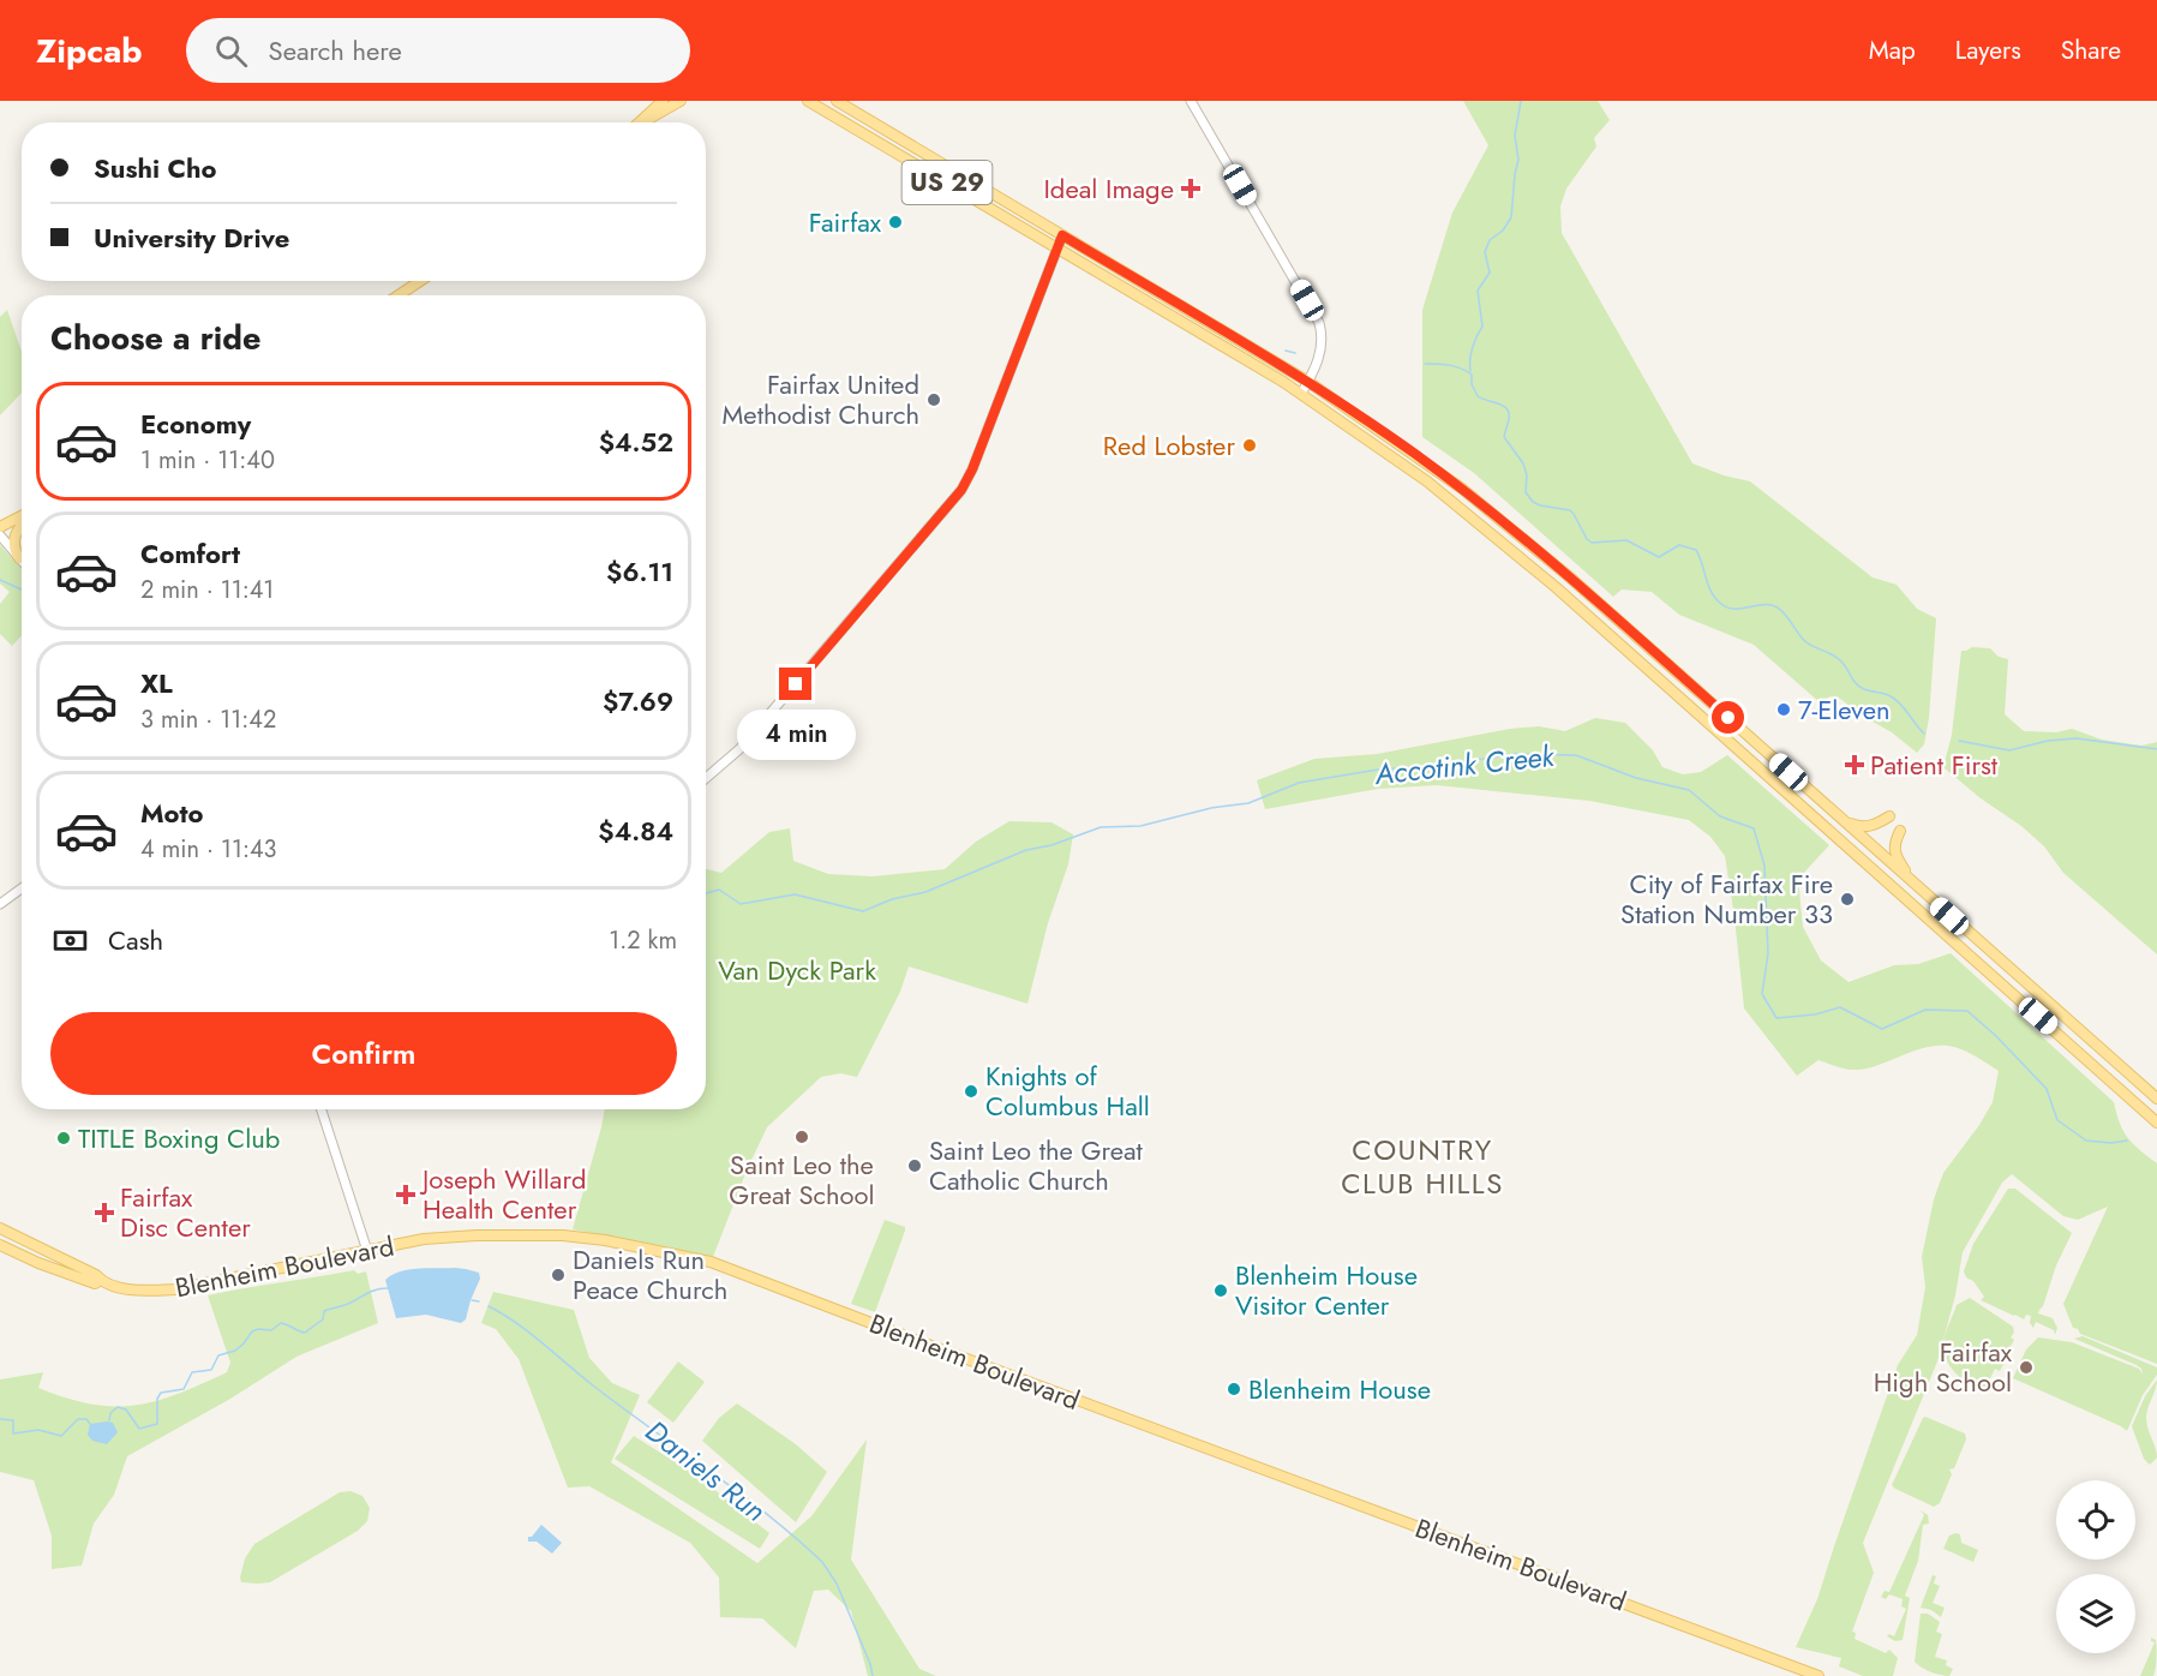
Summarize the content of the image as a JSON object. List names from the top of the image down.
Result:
{
  "streets": {
    "main road": ["US 29", "Blenheim Boulevard"]
  },
  "districts": ["COUNTRY CLUB HILLS"],
  "water": ["Accotink Creek", "Daniels Run"],
  "parks": ["Van Dyck Park"],
  "places": {
    "health": [
      "Ideal Image",
      "Patient First",
      "Joseph Willard Health Center",
      "Fairfax Disc Center"
    ],
    "other": [
      "Fairfax",
      "Fairfax United Methodist Church",
      "Red Lobster",
      "7-Eleven",
      "City of Fairfax Fire Station Number 33",
      "Knights of Columbus Hall",
      "Saint Leo the Great School",
      "TITLE Boxing Club",
      "Saint Leo the Great Catholic Church",
      "Daniels Run Peace Church",
      "Blenheim House Visitor Center",
      "Fairfax High School",
      "Blenheim House"
    ]
  },
  "page": {
    "header": "Zipcab",
    "search": "Search here",
    "nav": ["Map", "Layers", "Share"],
    "banner": ["Sushi Cho", "University Drive"],
    "heading": "Choose a ride",
    "list": [
      {
        "name": "Economy",
        "note": "1 min · 11:40",
        "value": "$4.52"
      },
      {
        "name": "Comfort",
        "note": "2 min · 11:41",
        "value": "$6.11"
      },
      {
        "name": "XL",
        "note": "3 min · 11:42",
        "value": "$7.69"
      },
      {
        "name": "Moto",
        "note": "4 min · 11:43",
        "value": "$4.84"
      }
    ],
    "bubble": "4 min",
    "pay": ["Cash", "1.2 km"],
    "buttons": "Confirm"
  }
}
